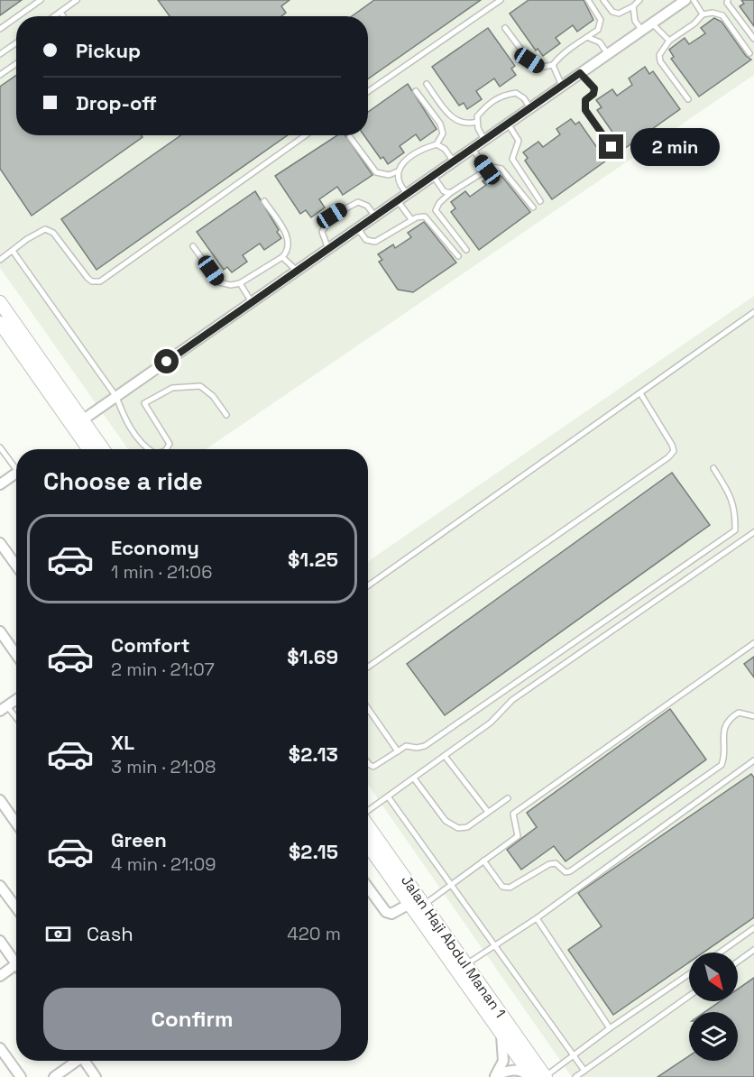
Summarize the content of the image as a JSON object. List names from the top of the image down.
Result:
{
  "streets": {
    "street": ["Jalan Haji Abdul Manan 1"]
  },
  "north": "bottom right",
  "page": {
    "banner": ["Pickup", "Drop-off"],
    "bubble": "2 min",
    "heading": "Choose a ride",
    "list": [
      {
        "name": "Economy",
        "note": "1 min · 21:06",
        "value": "$1.25"
      },
      {
        "name": "Comfort",
        "note": "2 min · 21:07",
        "value": "$1.69"
      },
      {
        "name": "XL",
        "note": "3 min · 21:08",
        "value": "$2.13"
      },
      {
        "name": "Green",
        "note": "4 min · 21:09",
        "value": "$2.15"
      }
    ],
    "pay": ["Cash", "420 m"],
    "buttons": "Confirm"
  }
}
